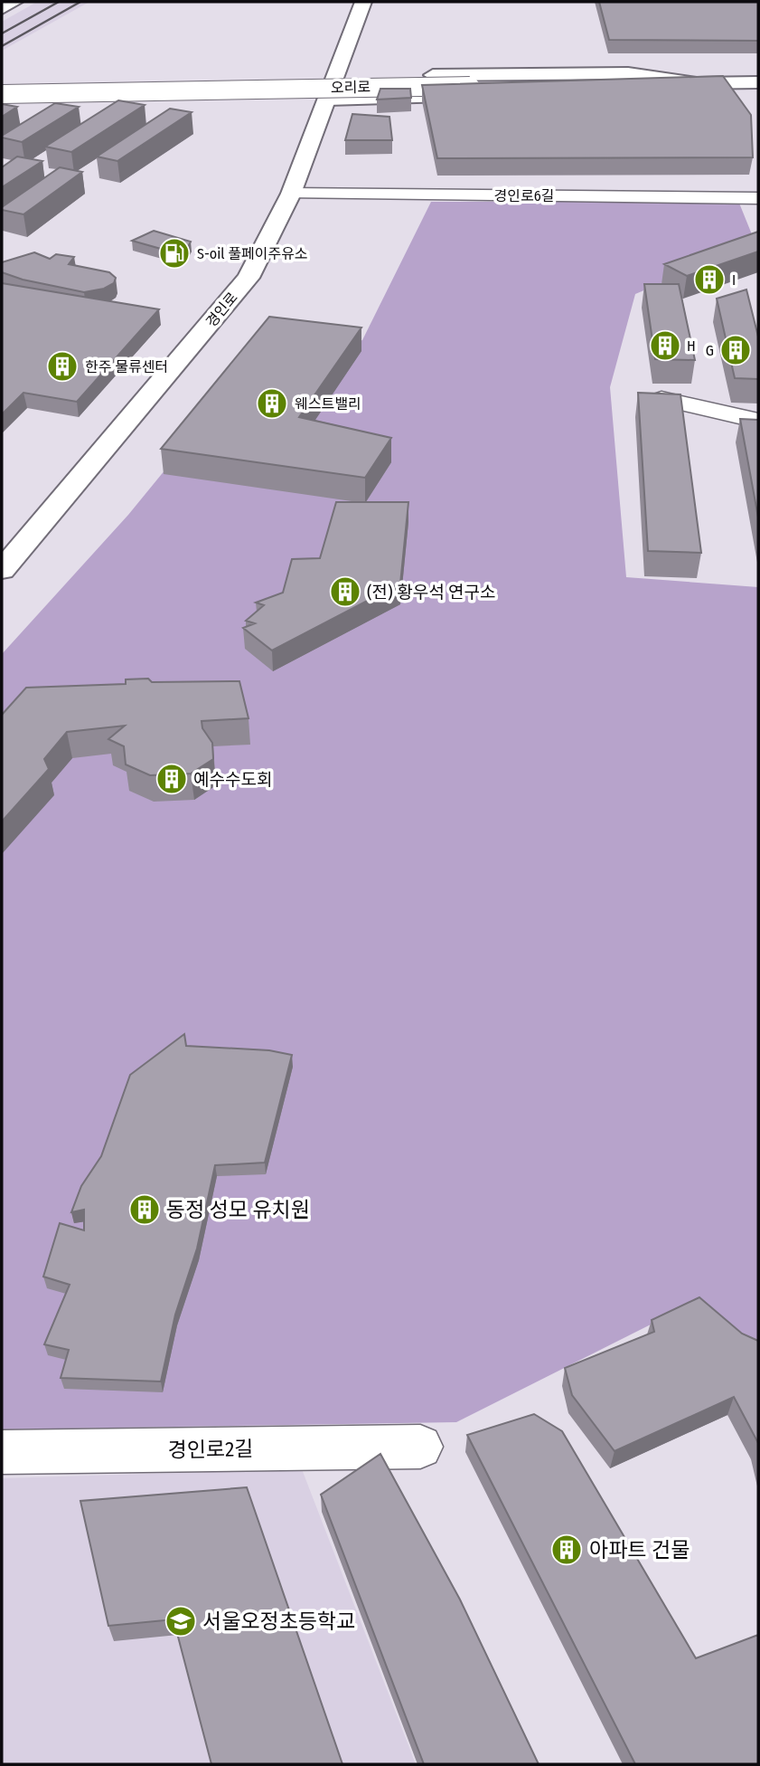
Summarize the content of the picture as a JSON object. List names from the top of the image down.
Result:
{
  "streets": {
    "main road": ["오리로", "경인로"],
    "street": ["경인로6길", "경인로2길"]
  },
  "crossings": [
    ["오리로", "경인로"],
    ["경인로6길", "경인로"]
  ],
  "places": {
    "fuel station": ["S-oil 풀페이주유소"],
    "building": [
      "I",
      "H",
      "G",
      "한주 물류센터",
      "웨스트밸리",
      "(전) 황우석 연구소",
      "예수수도회",
      "동정 성모 유치원",
      "아파트 건물"
    ],
    "school or university": ["서울오정초등학교"]
  }
}
